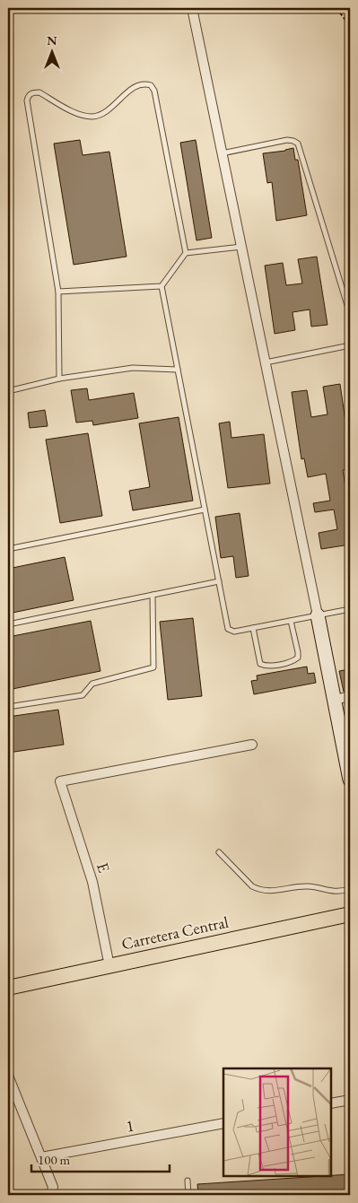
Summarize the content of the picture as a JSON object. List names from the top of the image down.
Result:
{
  "streets": {
    "main road": ["Carretera Central"],
    "street": ["E", "1"]
  },
  "crossings": [
    ["E", "Carretera Central"]
  ],
  "scale_bar": "100 m",
  "north": "top"
}
